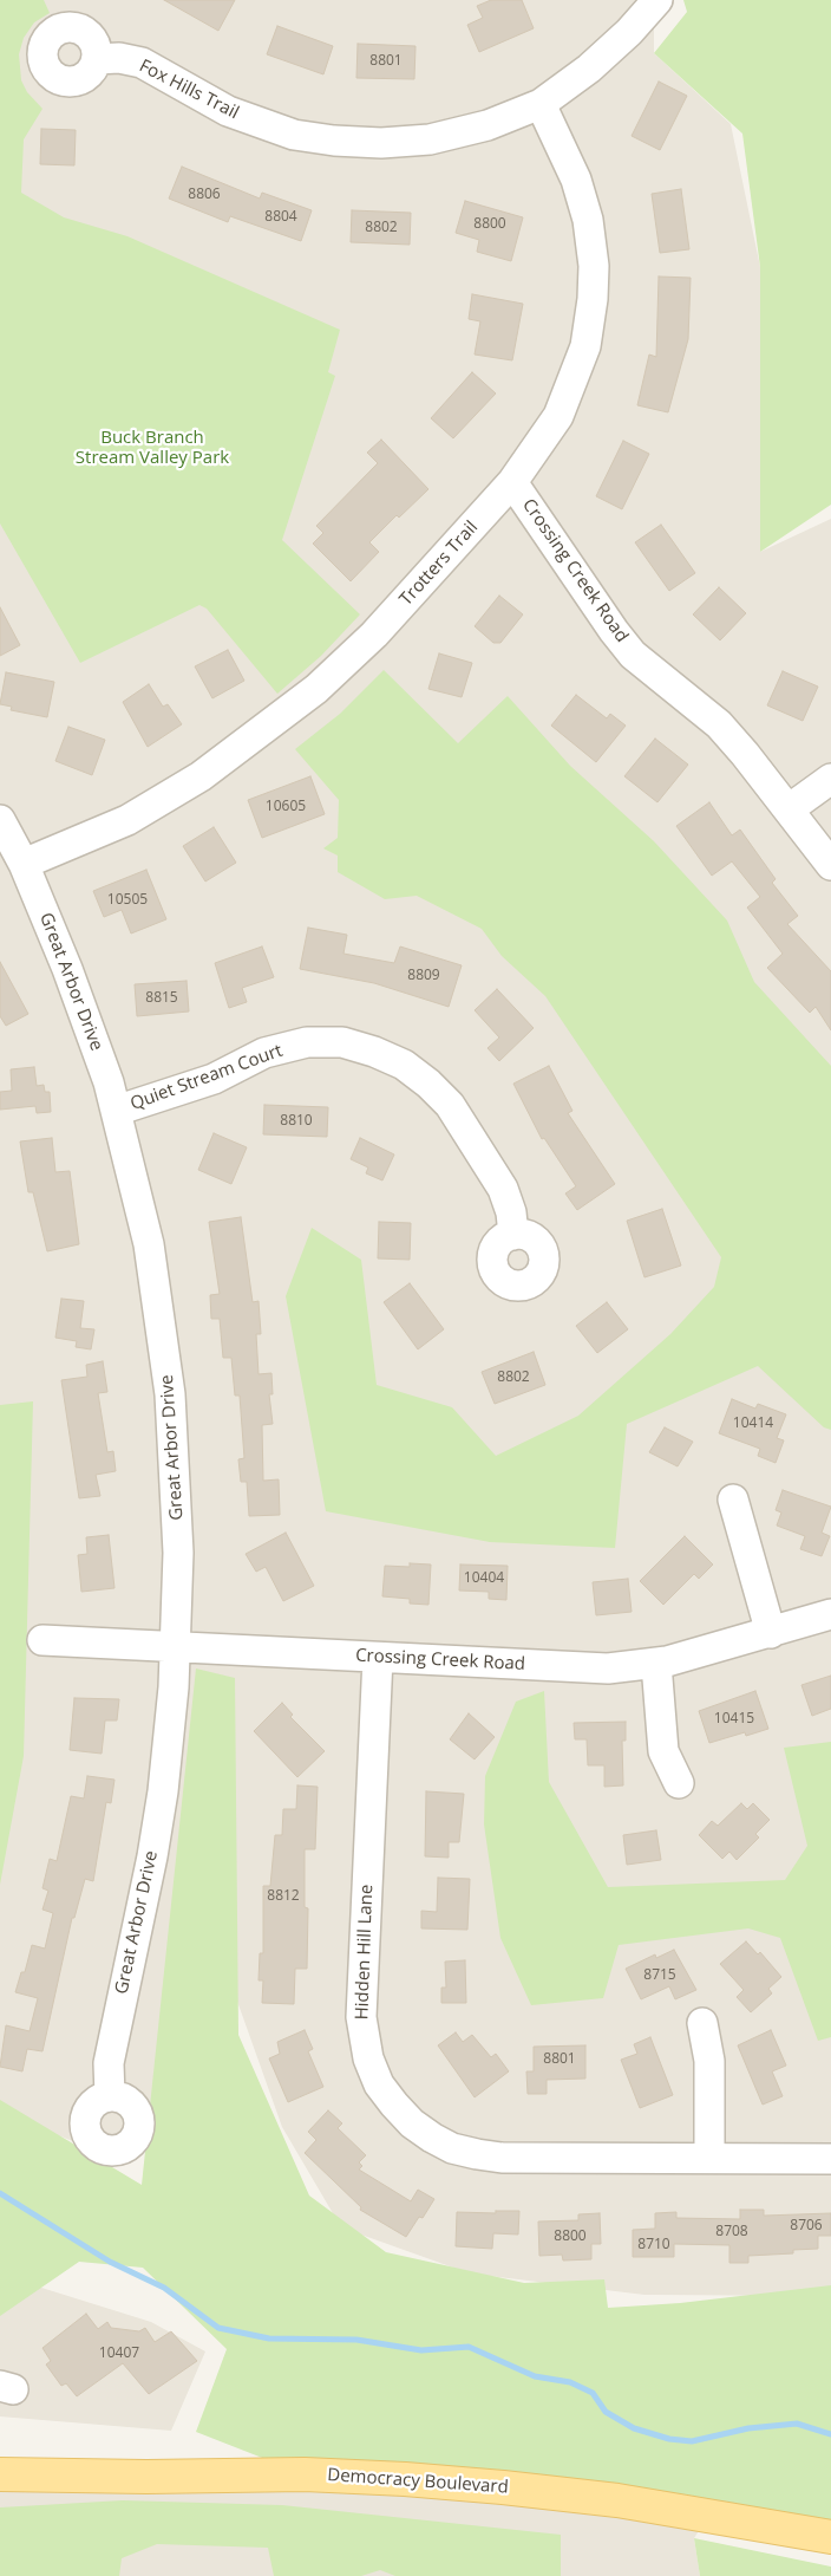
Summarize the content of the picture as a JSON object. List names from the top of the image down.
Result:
{
  "streets": {
    "main road": ["Democracy Boulevard"],
    "street": [
      "Fox Hills Trail",
      "Trotters Trail",
      "Crossing Creek Road",
      "Great Arbor Drive",
      "Quiet Stream Court",
      "Hidden Hill Lane"
    ]
  },
  "crossings": [
    ["Fox Hills Trail", "Trotters Trail"],
    ["Trotters Trail", "Crossing Creek Road"],
    ["Trotters Trail", "Great Arbor Drive"],
    ["Crossing Creek Road", "Great Arbor Drive"],
    ["Crossing Creek Road", "Hidden Hill Lane"],
    ["Great Arbor Drive", "Quiet Stream Court"]
  ],
  "parks": ["Buck Branch Stream Valley Park"],
  "house_numbers": [
    "8801",
    "8806",
    "8804",
    "8800",
    "8802",
    "10605",
    "10505",
    "8809",
    "8815",
    "8810",
    "8802",
    "10414",
    "10404",
    "10415",
    "8812",
    "8715",
    "8801",
    "8706",
    "8708",
    "8800",
    "8710",
    "10407"
  ]
}
